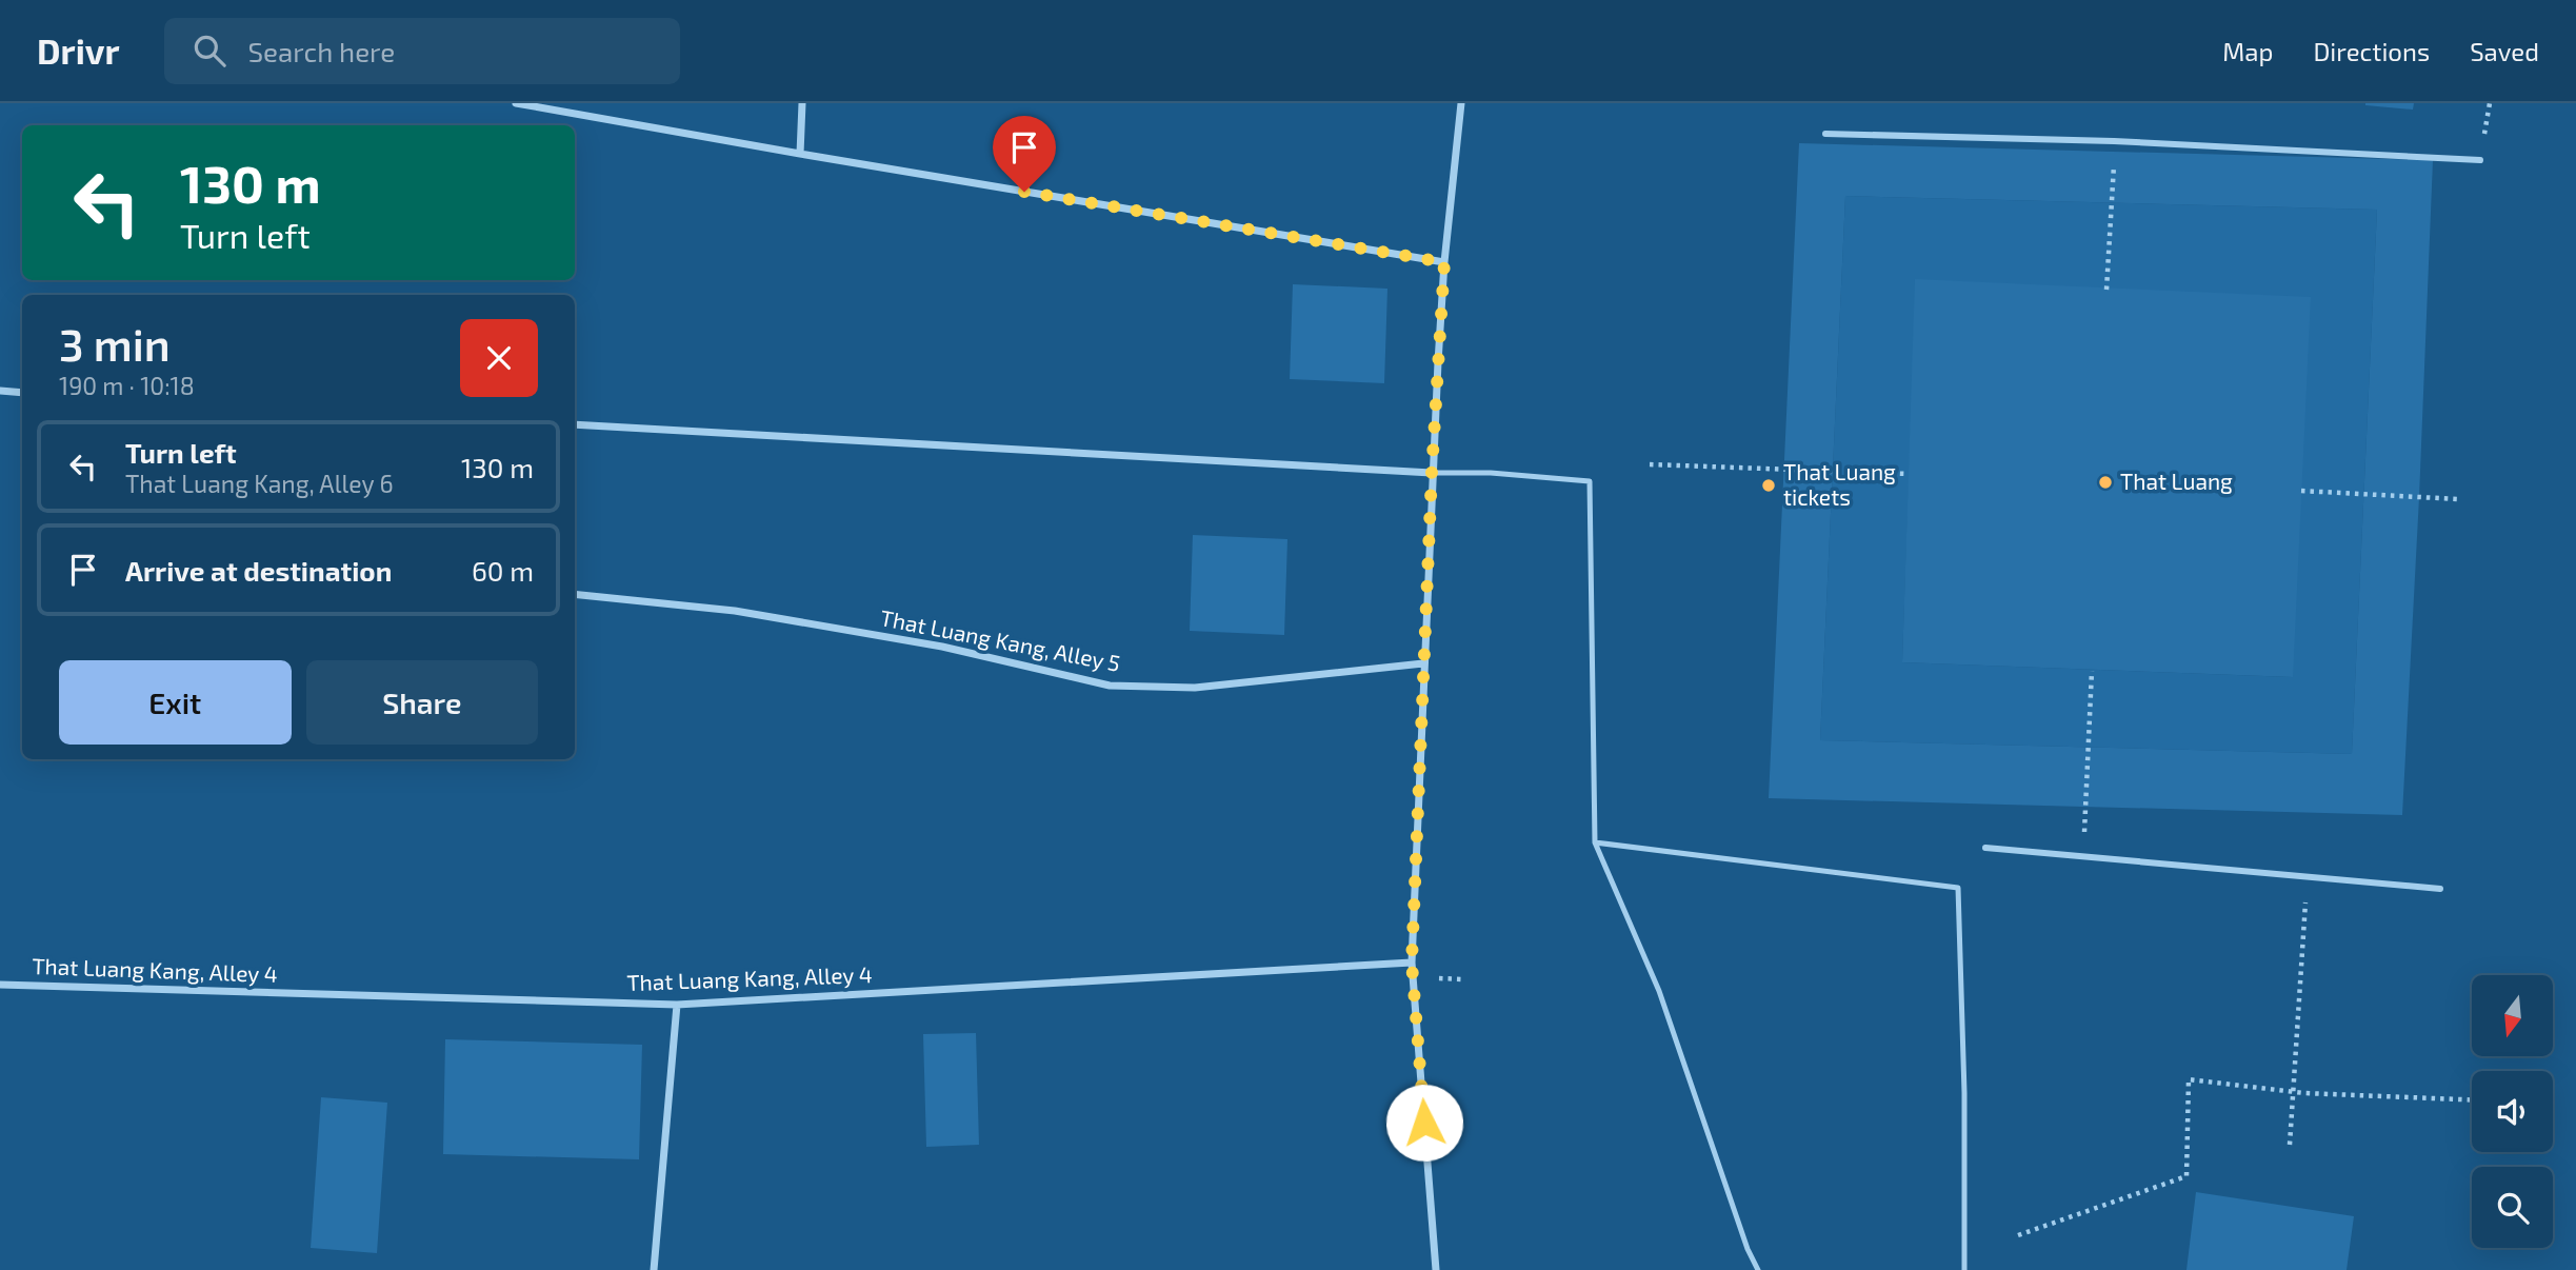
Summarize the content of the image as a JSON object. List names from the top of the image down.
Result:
{
  "streets": {
    "street": ["That Luang Kang, Alley 5", "That Luang Kang, Alley 4"]
  },
  "places": ["That Luang", "That Luang tickets"],
  "north": "bottom",
  "page": {
    "header": "Drivr",
    "search": "Search here",
    "nav": ["Map", "Directions", "Saved"],
    "turn": ["130 m", "Turn left"],
    "heading": ["3 min", "190 m · 10:18"],
    "list": [
      {
        "name": "Turn left",
        "note": "That Luang Kang, Alley 6",
        "value": "130 m"
      },
      {
        "name": "Arrive at destination",
        "value": "60 m"
      }
    ],
    "buttons": ["Exit", "Share"]
  }
}
